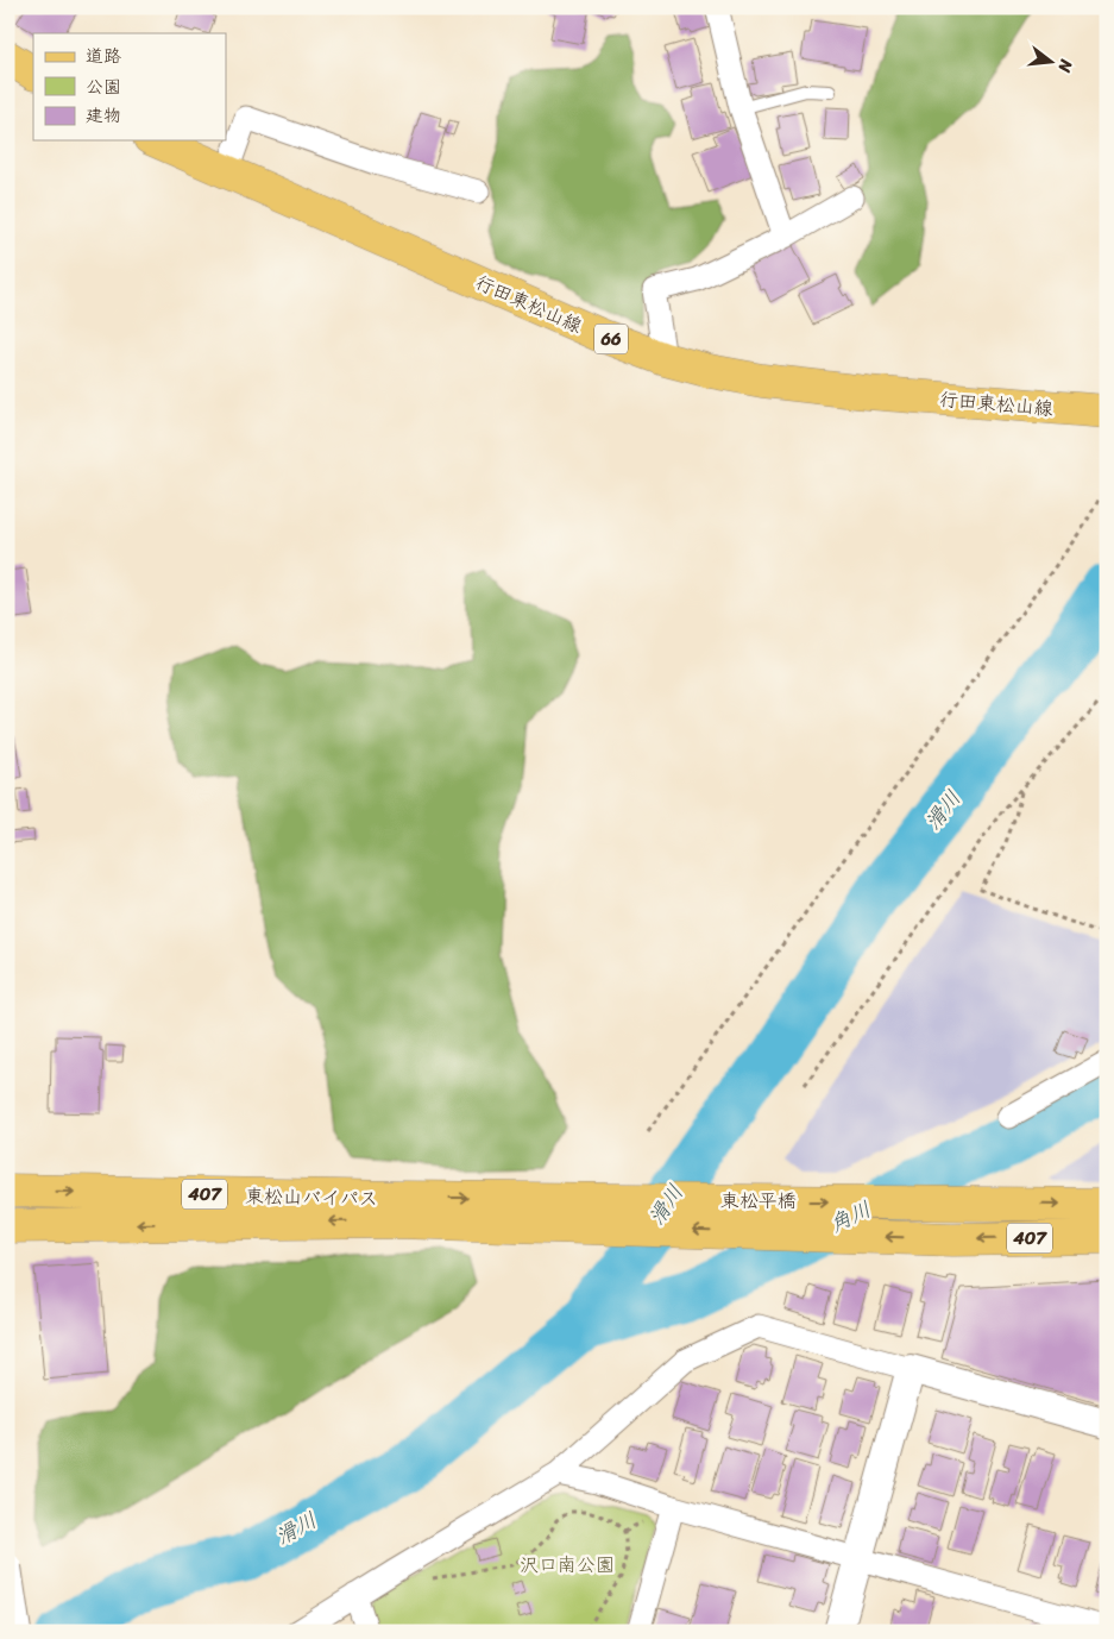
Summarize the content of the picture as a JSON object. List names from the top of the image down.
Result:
{
  "streets": {
    "main road": [
      "行田東松山線",
      "66",
      "407",
      "東松山バイパス",
      "東松平橋"
    ]
  },
  "crossings": [
    ["東松山バイパス", "東松平橋"]
  ],
  "water": ["滑川", "角川"],
  "parks": ["沢口南公園"],
  "legend": ["道路", "公園", "建物"],
  "north": "right"
}
